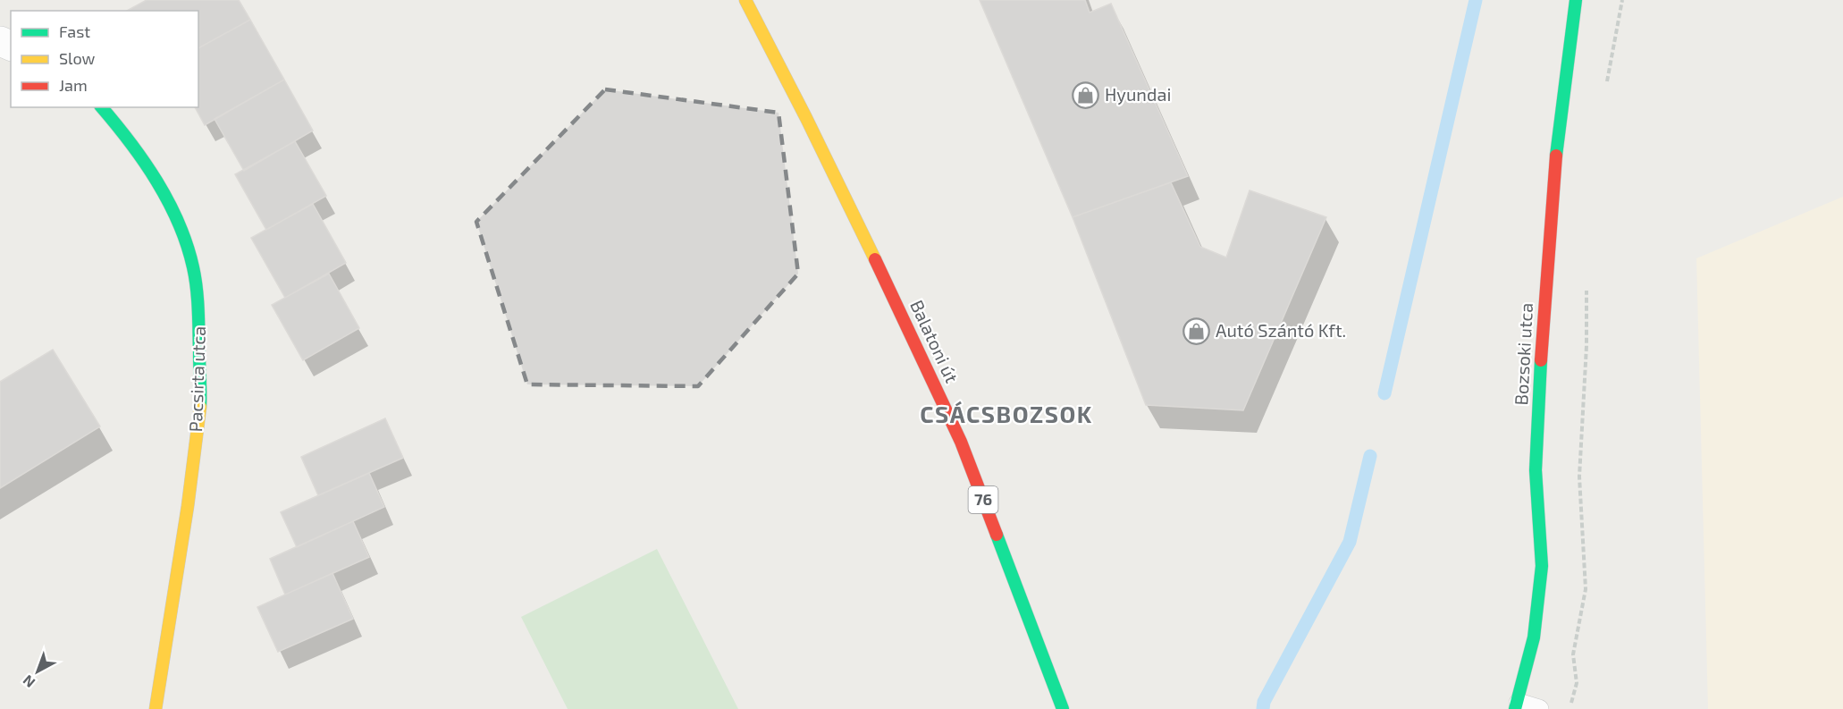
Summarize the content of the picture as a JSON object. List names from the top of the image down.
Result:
{
  "streets": {
    "street": [
      "Balatoni út",
      "Bozsoki utca",
      "Pacsirta utca",
      "76"
    ]
  },
  "districts": ["CSÁCSBOZSOK"],
  "places": {
    "shop": ["Hyundai", "Autó Szántó Kft."]
  },
  "legend": ["Fast", "Slow", "Jam"],
  "north": "bottom left"
}
